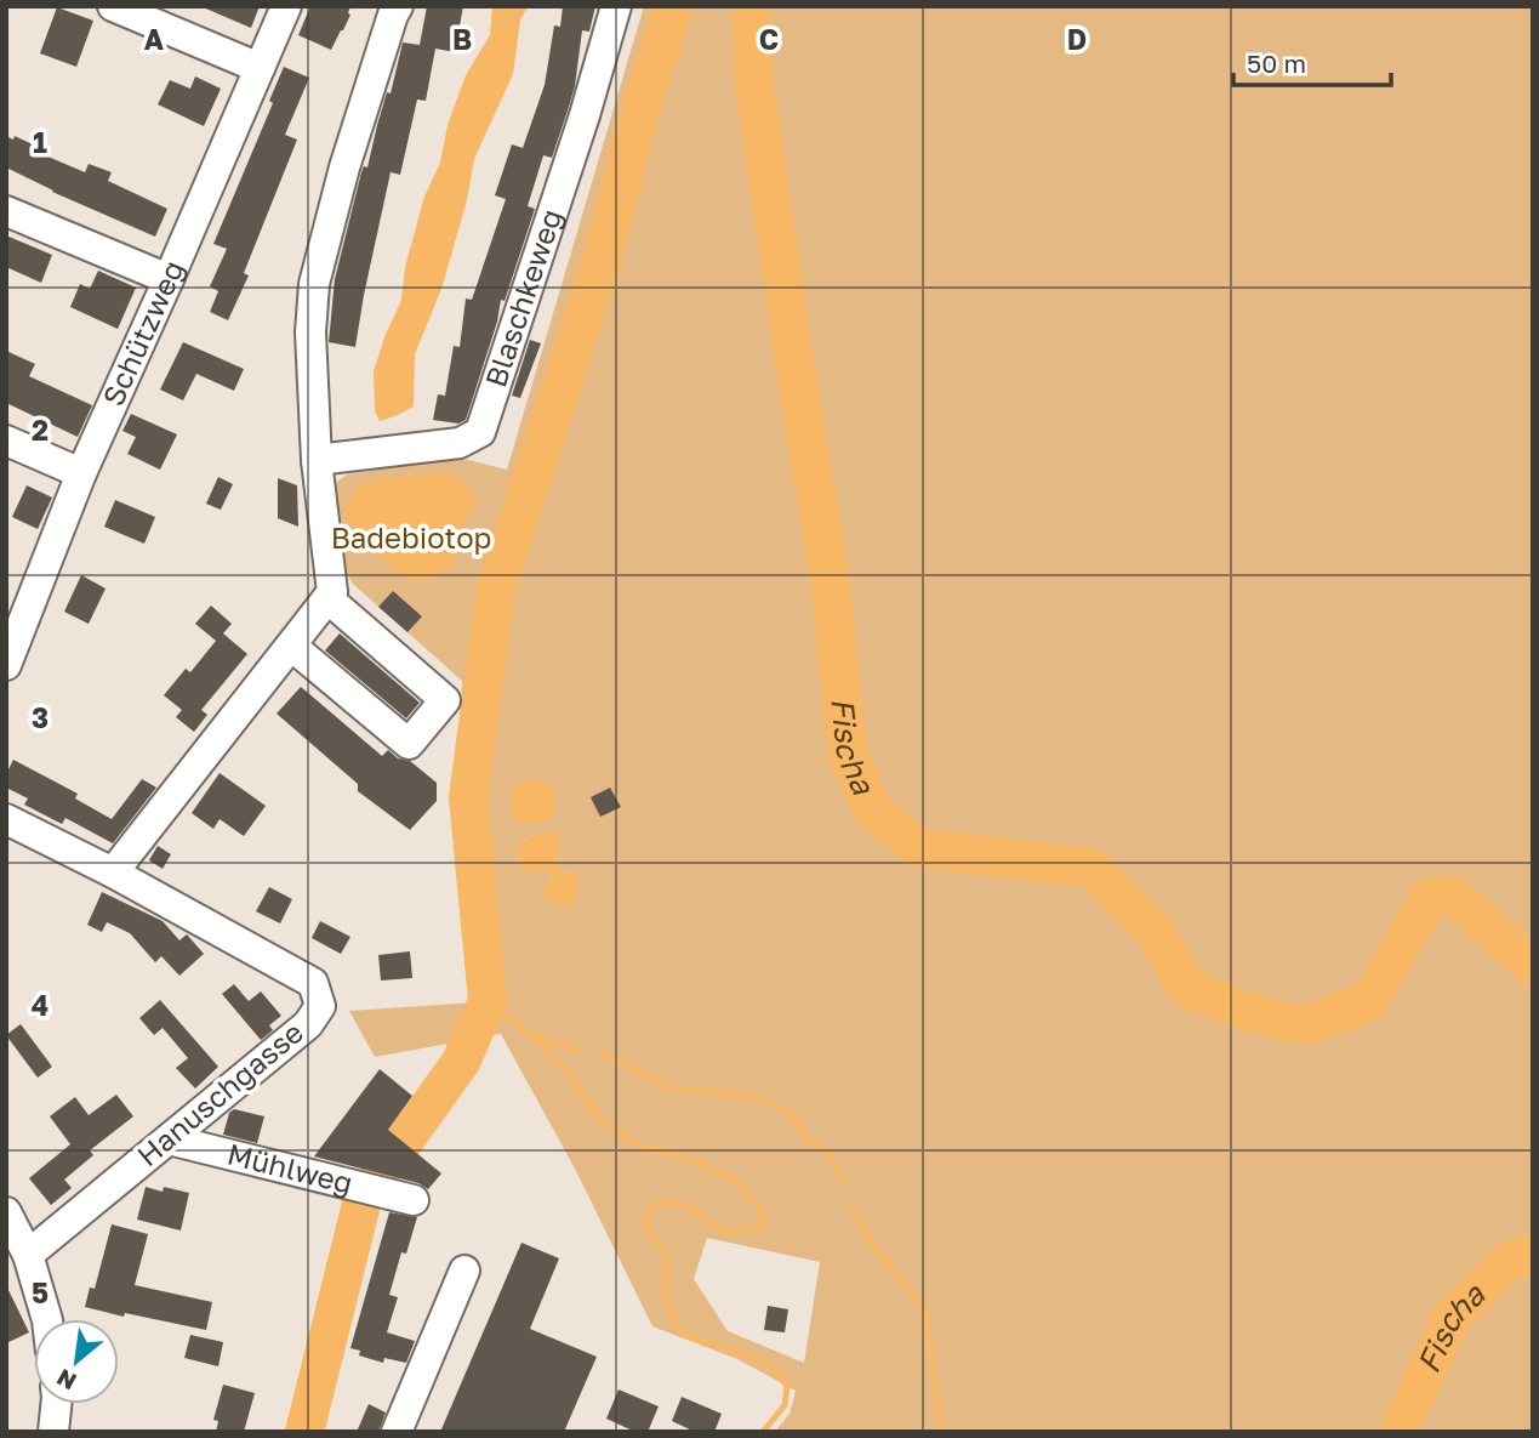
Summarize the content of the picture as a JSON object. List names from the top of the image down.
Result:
{
  "streets": {
    "street": [
      "Blaschkeweg",
      "Schützweg",
      "Hanuschgasse",
      "Mühlweg"
    ]
  },
  "crossings": [
    ["Hanuschgasse", "Mühlweg"]
  ],
  "water": ["Fischa"],
  "parks": ["Badebiotop"],
  "scale_bar": "50 m",
  "north": "bottom left",
  "grid": {
    "columns": [
      "A",
      "B",
      "C",
      "D"
    ],
    "rows": [
      "1",
      "2",
      "3",
      "4",
      "5"
    ]
  }
}
